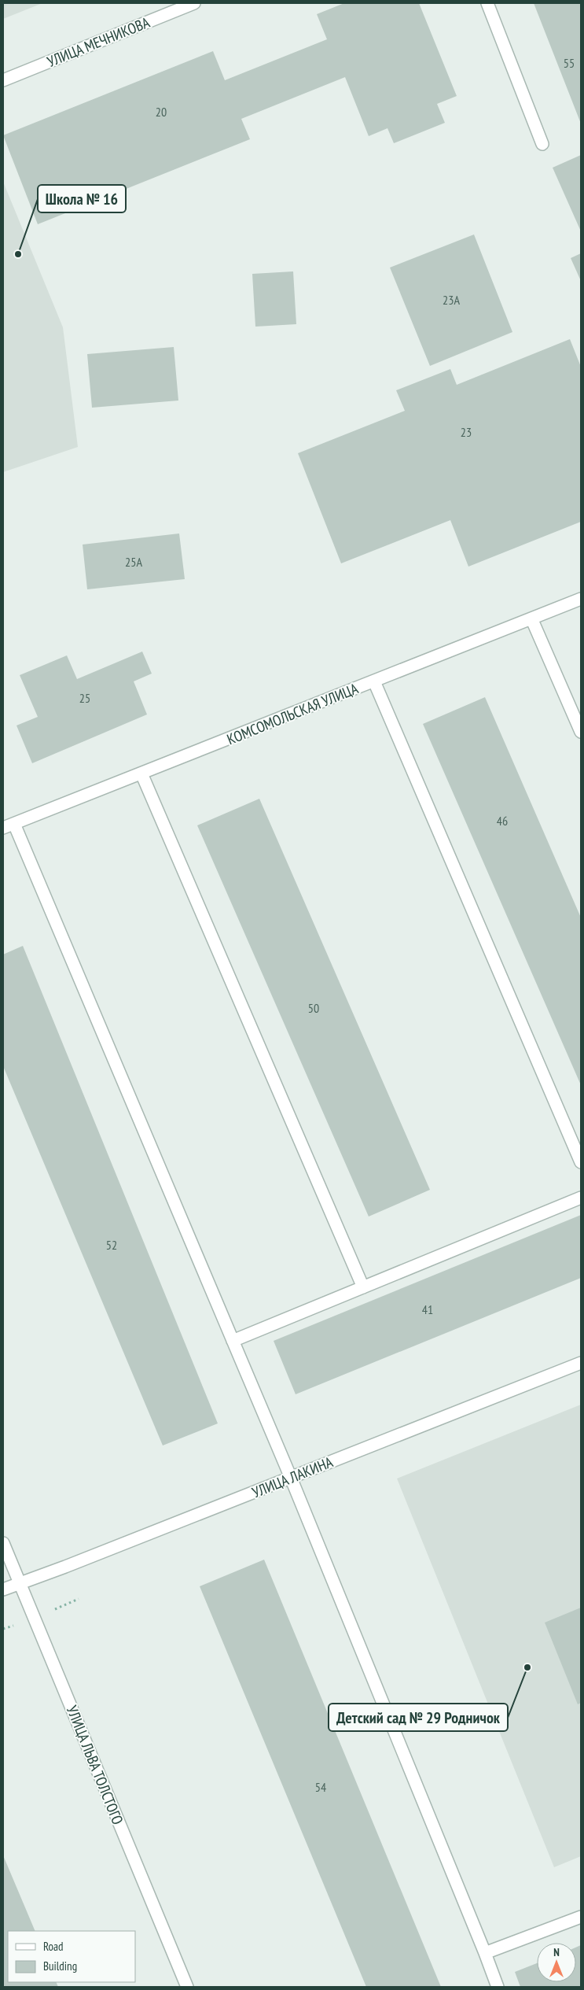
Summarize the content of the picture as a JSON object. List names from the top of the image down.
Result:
{
  "streets": {
    "street": [
      "УЛИЦА МЕЧНИКОВА",
      "КОМСОМОЛЬСКАЯ УЛИЦА",
      "УЛИЦА ЛАКИНА",
      "УЛИЦА ЛЬВА ТОЛСТОГО"
    ]
  },
  "crossings": [
    ["УЛИЦА ЛАКИНА", "УЛИЦА ЛЬВА ТОЛСТОГО"]
  ],
  "places": ["Школа № 16", "Детский сад № 29 Родничок"],
  "house_numbers": [
    "55",
    "20",
    "23А",
    "23",
    "25А",
    "25",
    "46",
    "50",
    "52",
    "41",
    "54"
  ],
  "legend": ["Road", "Building"],
  "north": "top"
}
